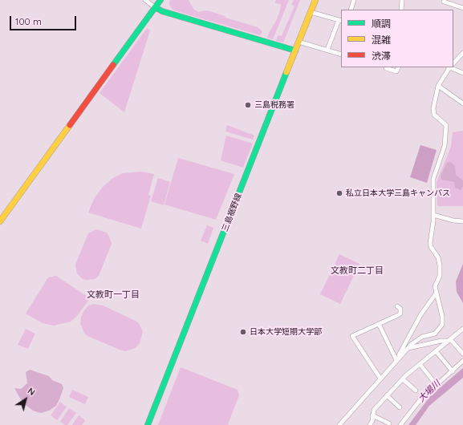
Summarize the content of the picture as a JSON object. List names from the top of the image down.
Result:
{
  "streets": {
    "main road": ["三島裾野線"]
  },
  "districts": ["文教町二丁目", "文教町一丁目"],
  "water": ["大場川"],
  "places": ["三島税務署", "私立日本大学三島キャンパス", "日本大学短期大学部"],
  "legend": ["順調", "混雑", "渋滞"],
  "scale_bar": "100 m",
  "north": "top right"
}
